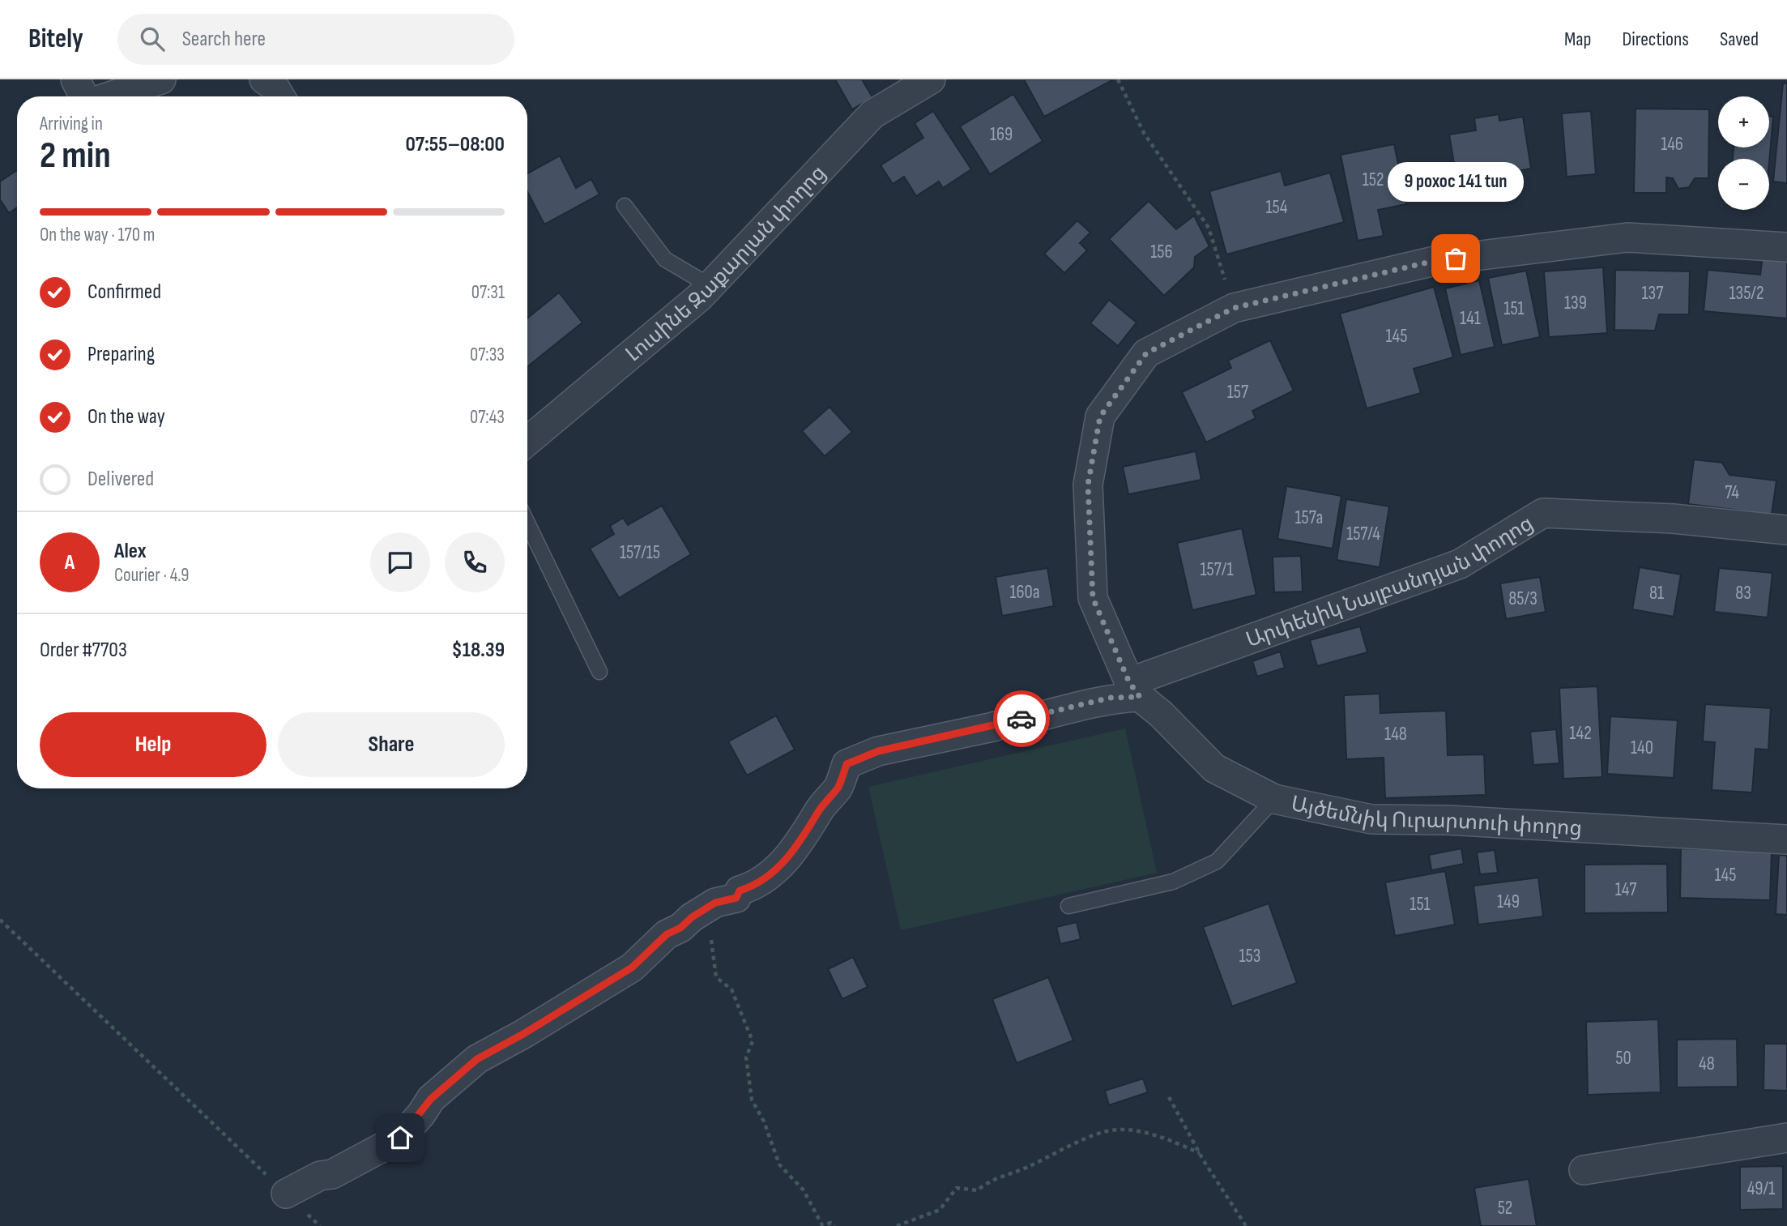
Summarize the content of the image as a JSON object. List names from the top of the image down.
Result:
{
  "streets": {
    "street": ["Լուսինե Զաքարյան փողոց", "Արփենիկ Նալբանդյան փողոց", "Այծեմնիկ Ուրարտուի փողոց"]
  },
  "crossings": [
    ["Արփենիկ Նալբանդյան փողոց", "Այծեմնիկ Ուրարտուի փողոց"]
  ],
  "places": ["9 poxoc 141 tun"],
  "house_numbers": [
    "169",
    "146",
    "152",
    "154",
    "156",
    "137",
    "135/2",
    "139",
    "151",
    "141",
    "145",
    "157",
    "74",
    "157a",
    "157/4",
    "157/15",
    "157/1",
    "160a",
    "81",
    "83",
    "85/3",
    "142",
    "148",
    "140",
    "145",
    "147",
    "149",
    "151",
    "153",
    "50",
    "48",
    "49/1",
    "52"
  ],
  "page": {
    "header": "Bitely",
    "search": "Search here",
    "nav": ["Map", "Directions", "Saved"],
    "map_buttons": ["+", "−"],
    "heading": ["2 min", "Arriving in", "07:55–08:00"],
    "panel": [
      "Alex",
      "Courier · 4.9",
      "Order #7703",
      "$18.39"
    ],
    "bubble": "9 poxoc 141 tun",
    "bar": "On the way · 170 m",
    "list": [
      ["Confirmed", "07:31"],
      ["Preparing", "07:33"],
      ["On the way", "07:43"],
      "Delivered"
    ],
    "round": "A",
    "buttons": ["Help", "Share"]
  }
}
